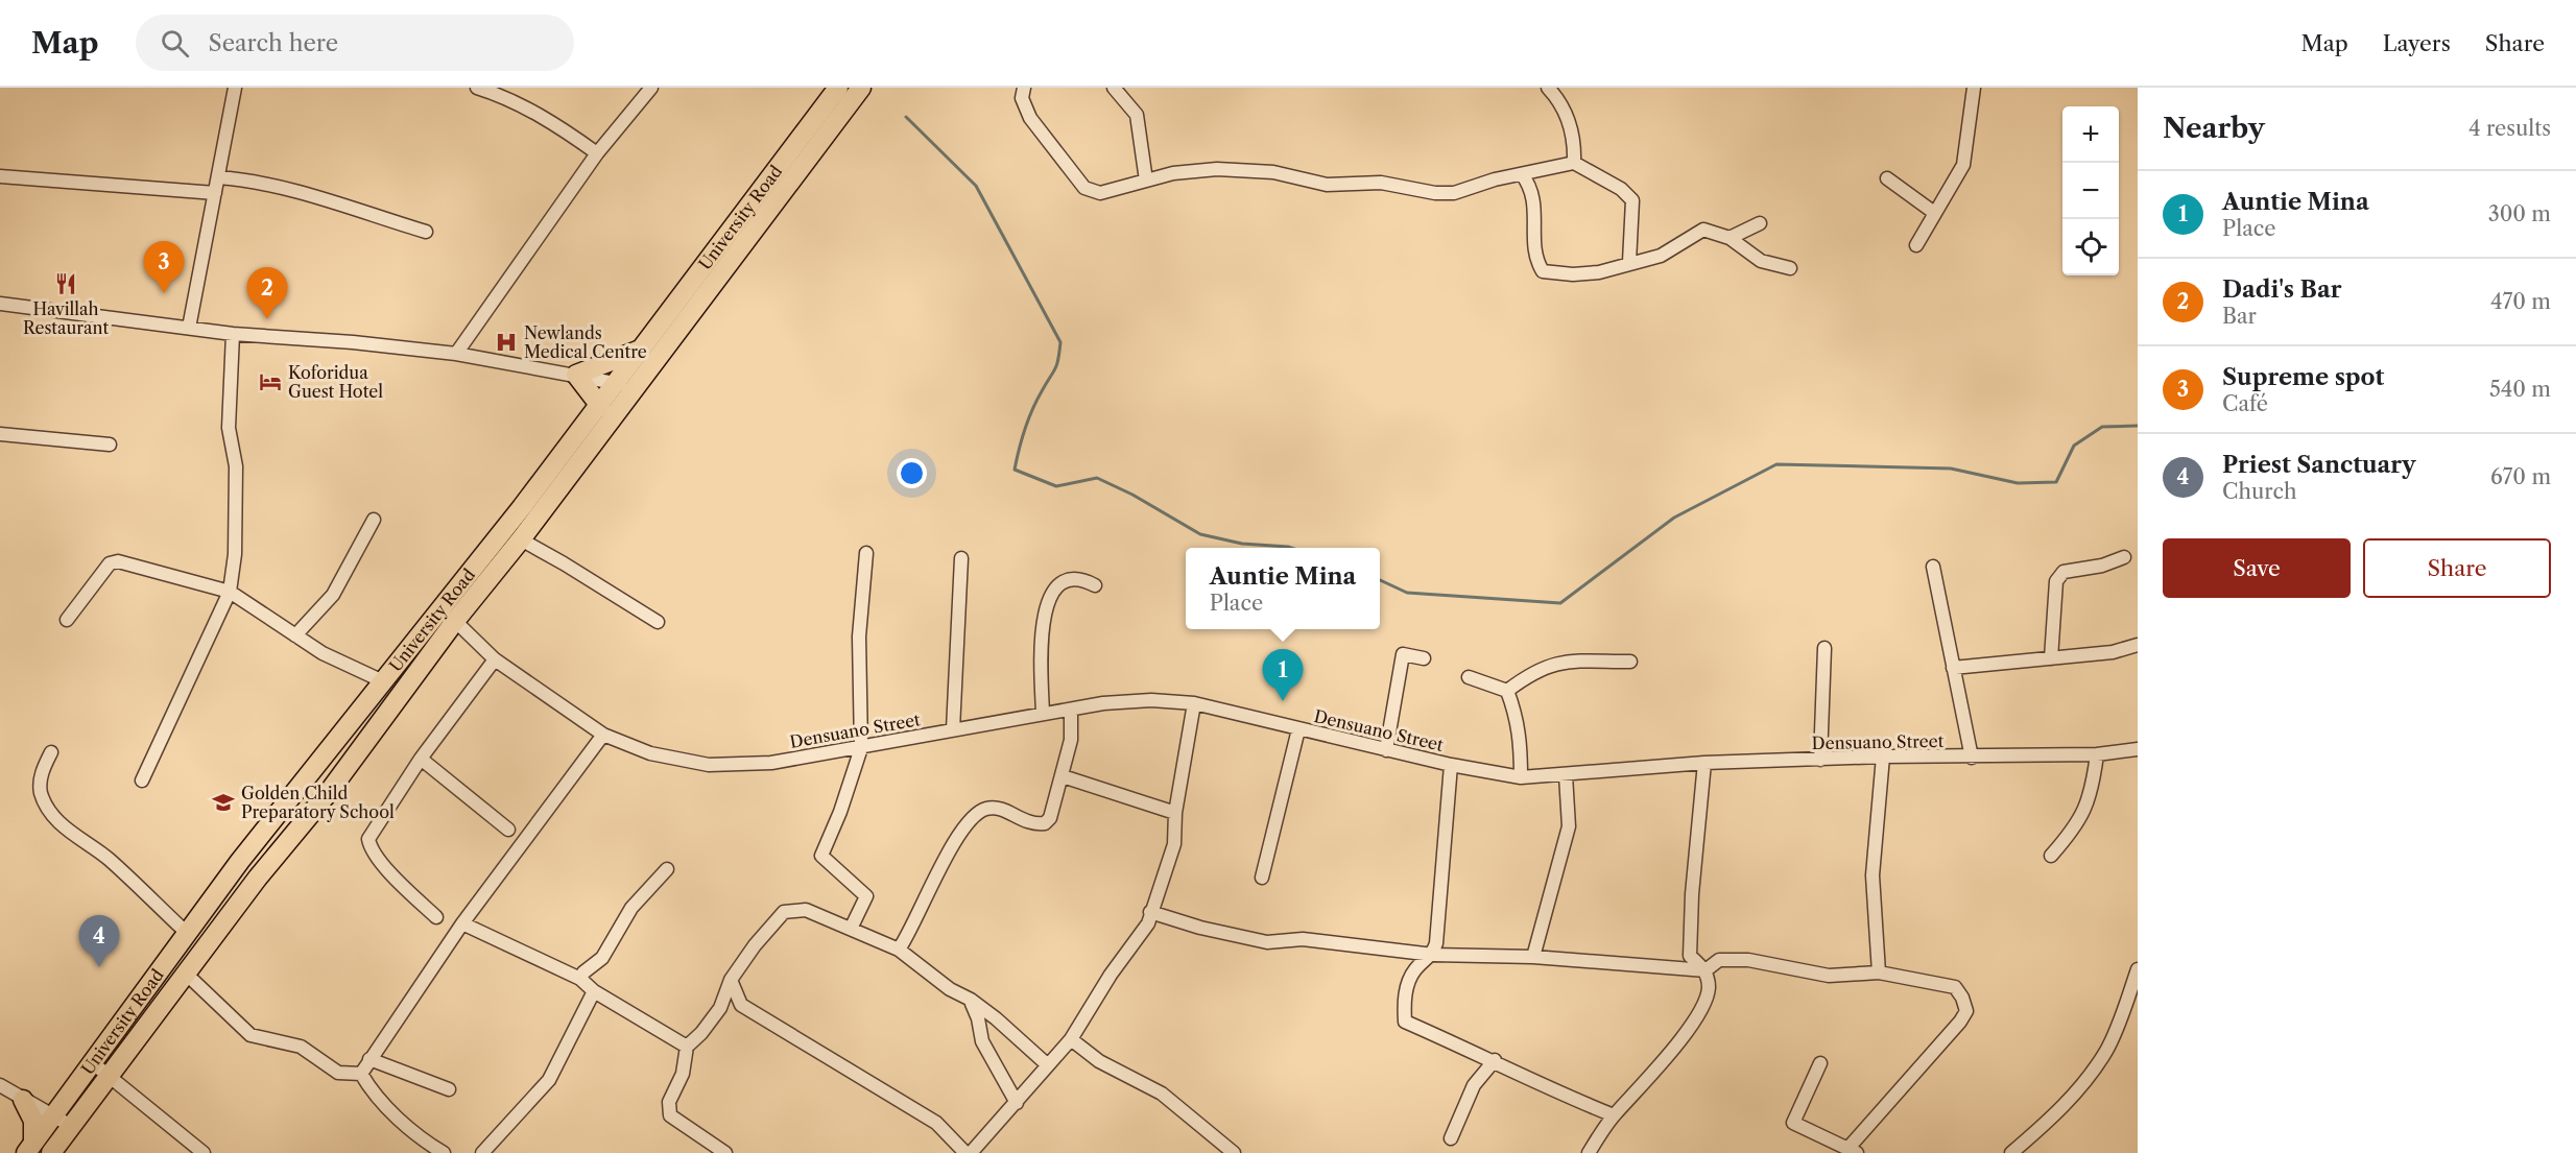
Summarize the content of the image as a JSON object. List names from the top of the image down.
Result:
{
  "streets": {
    "highway": ["University Road"],
    "street": ["Densuano Street"]
  },
  "crossings": [
    ["University Road", "Densuano Street"]
  ],
  "places": {
    "restaurant": ["Havillah Restaurant"],
    "hospital": ["Newlands Medical Centre"],
    "hotel": ["Koforidua Guest Hotel"],
    "school or university": ["Golden Child Preparatory School"]
  },
  "page": {
    "header": "Map",
    "search": "Search here",
    "nav": ["Map", "Layers", "Share"],
    "heading": ["Nearby", "4 results"],
    "map_buttons": ["+", "−"],
    "list": [
      {
        "mark": "1",
        "name": "Auntie Mina",
        "note": "Place",
        "value": "300 m"
      },
      {
        "mark": "2",
        "name": "Dadi's Bar",
        "note": "Bar",
        "value": "470 m"
      },
      {
        "mark": "3",
        "name": "Supreme spot",
        "note": "Café",
        "value": "540 m"
      },
      {
        "mark": "4",
        "name": "Priest Sanctuary",
        "note": "Church",
        "value": "670 m"
      }
    ],
    "pins": [
      "3",
      "2",
      "1",
      "4"
    ],
    "buttons": ["Save", "Share"],
    "popup": ["Auntie Mina", "Place"]
  }
}
